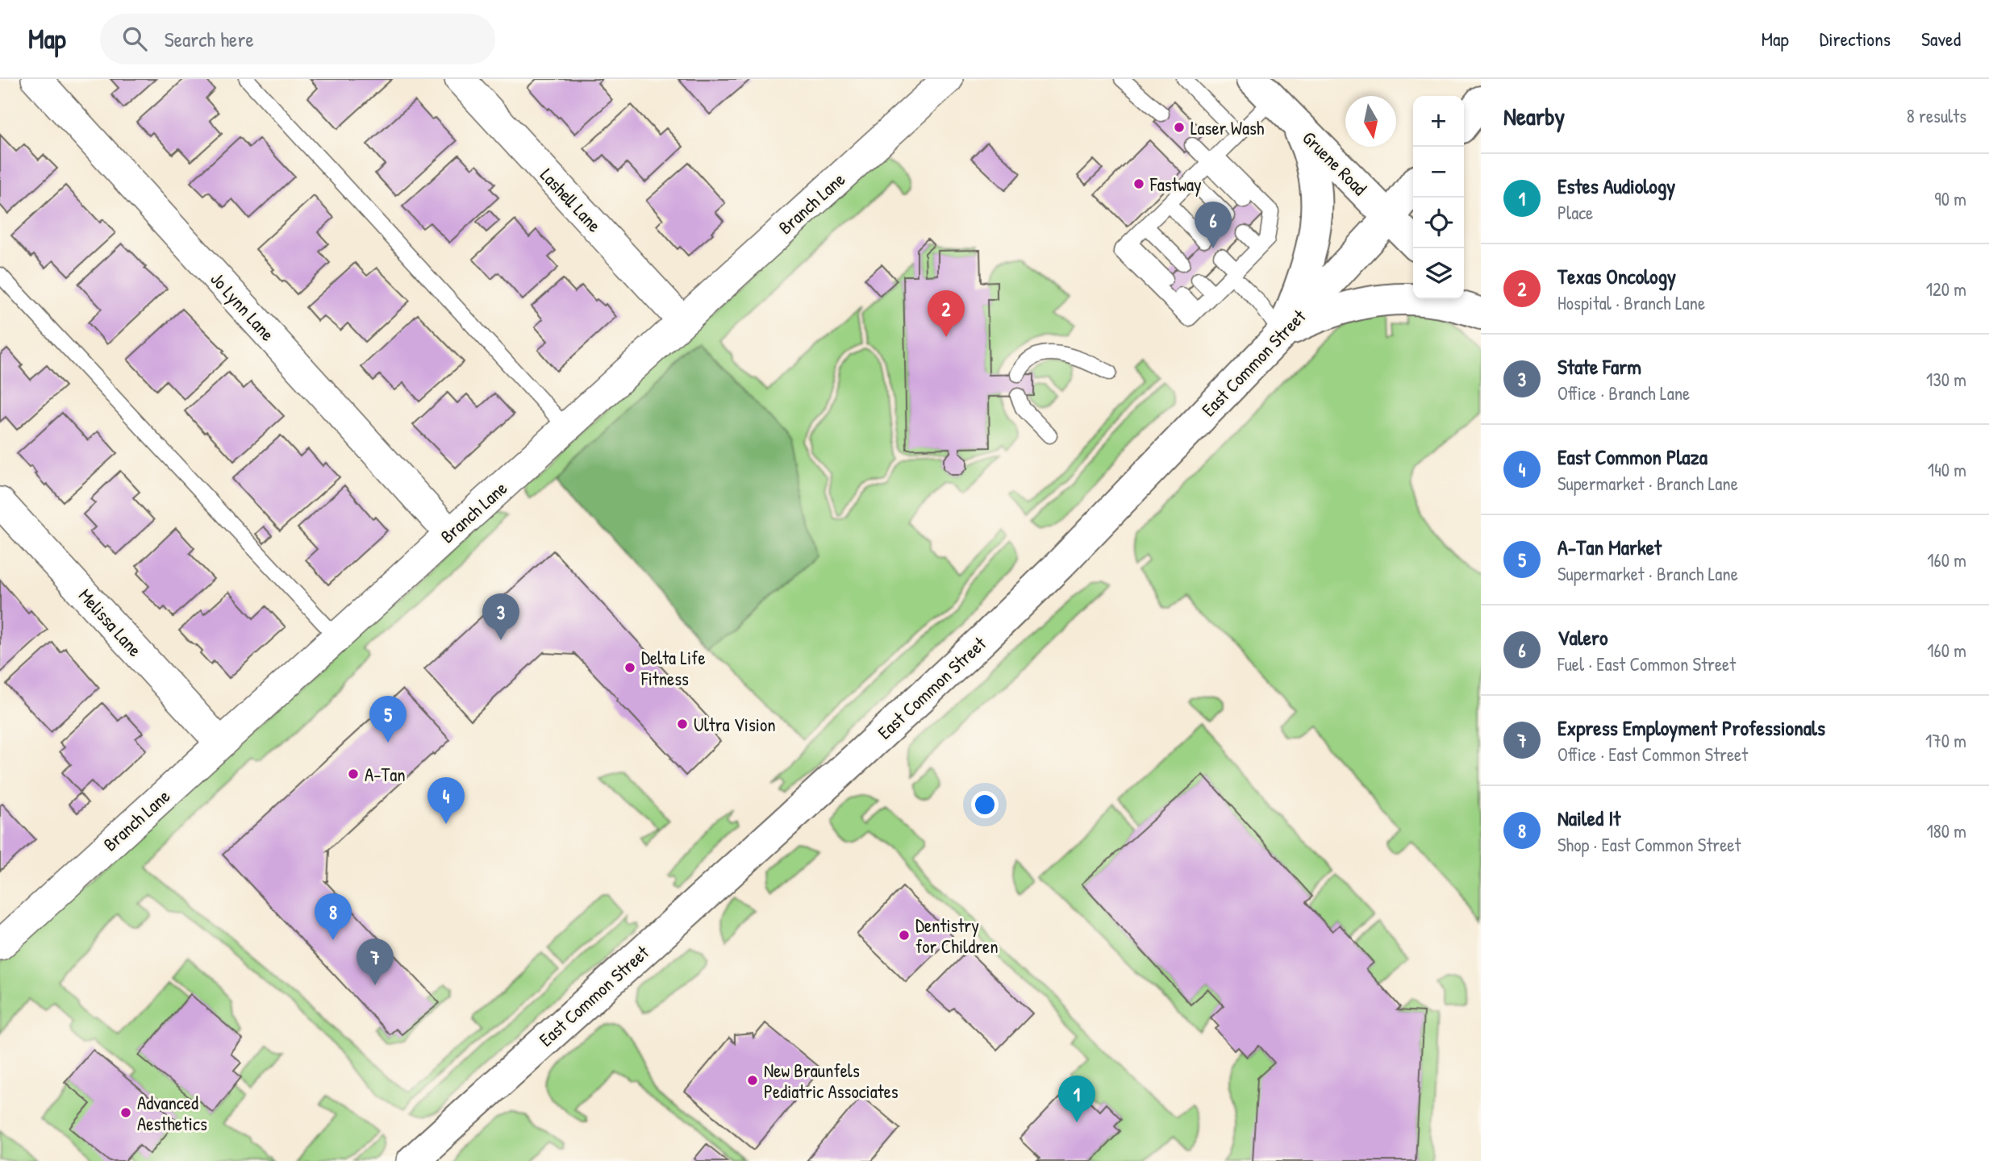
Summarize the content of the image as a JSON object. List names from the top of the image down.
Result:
{
  "streets": {
    "main road": ["Gruene Road", "East Common Street"],
    "street": [
      "Lashell Lane",
      "Branch Lane",
      "Jo Lynn Lane",
      "Melissa Lane"
    ]
  },
  "crossings": [
    ["Gruene Road", "East Common Street"],
    ["Lashell Lane", "Branch Lane"],
    ["Branch Lane", "Jo Lynn Lane"],
    ["Branch Lane", "Melissa Lane"]
  ],
  "places": [
    "Laser Wash",
    "Fastway",
    "Delta Life Fitness",
    "Ultra Vision",
    "A-Tan",
    "Dentistry for Children",
    "New Braunfels Pediatric Associates",
    "Advanced Aesthetics"
  ],
  "north": "bottom",
  "page": {
    "header": "Map",
    "search": "Search here",
    "nav": ["Map", "Directions", "Saved"],
    "heading": ["Nearby", "8 results"],
    "map_buttons": ["+", "−"],
    "list": [
      {
        "mark": "1",
        "name": "Estes Audiology",
        "note": "Place",
        "value": "90 m"
      },
      {
        "mark": "2",
        "name": "Texas Oncology",
        "note": "Hospital · Branch Lane",
        "value": "120 m"
      },
      {
        "mark": "3",
        "name": "State Farm",
        "note": "Office · Branch Lane",
        "value": "130 m"
      },
      {
        "mark": "4",
        "name": "East Common Plaza",
        "note": "Supermarket · Branch Lane",
        "value": "140 m"
      },
      {
        "mark": "5",
        "name": "A-Tan Market",
        "note": "Supermarket · Branch Lane",
        "value": "160 m"
      },
      {
        "mark": "6",
        "name": "Valero",
        "note": "Fuel · East Common Street",
        "value": "160 m"
      },
      {
        "mark": "7",
        "name": "Express Employment Professionals",
        "note": "Office · East Common Street",
        "value": "170 m"
      },
      {
        "mark": "8",
        "name": "Nailed It",
        "note": "Shop · East Common Street",
        "value": "180 m"
      }
    ],
    "pins": [
      "6",
      "2",
      "3",
      "5",
      "4",
      "8",
      "7",
      "1"
    ]
  }
}
